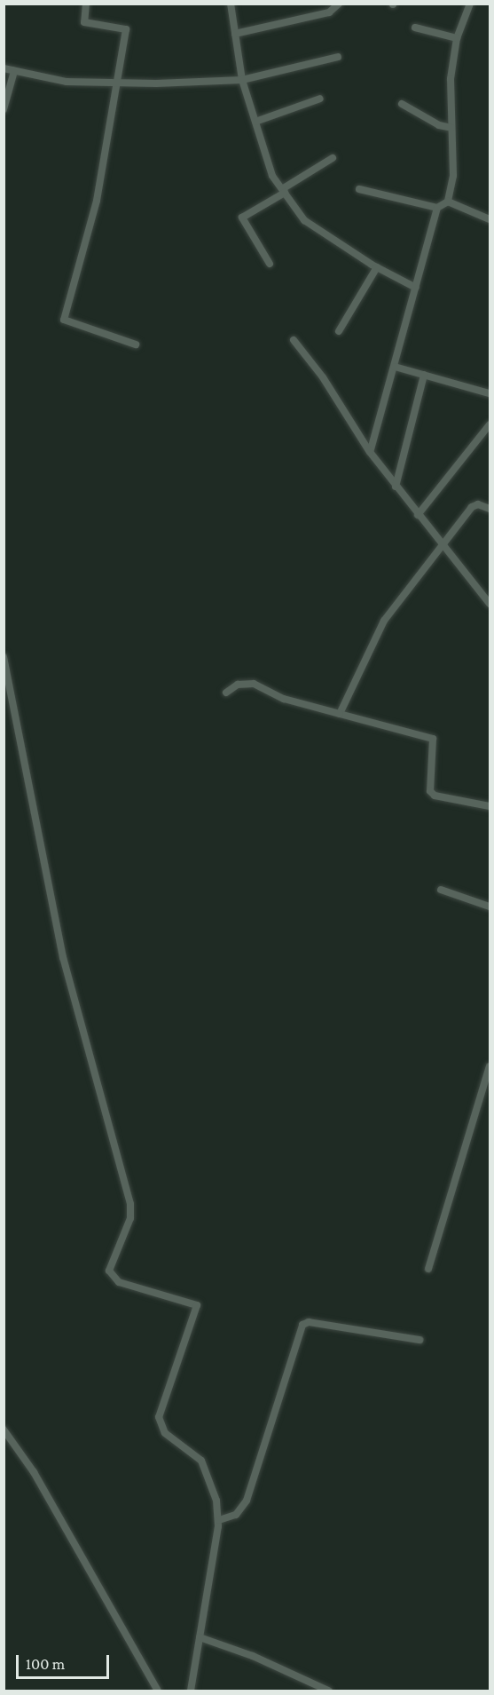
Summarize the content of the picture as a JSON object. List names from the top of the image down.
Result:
{
  "scale_bar": "100 m"
}
